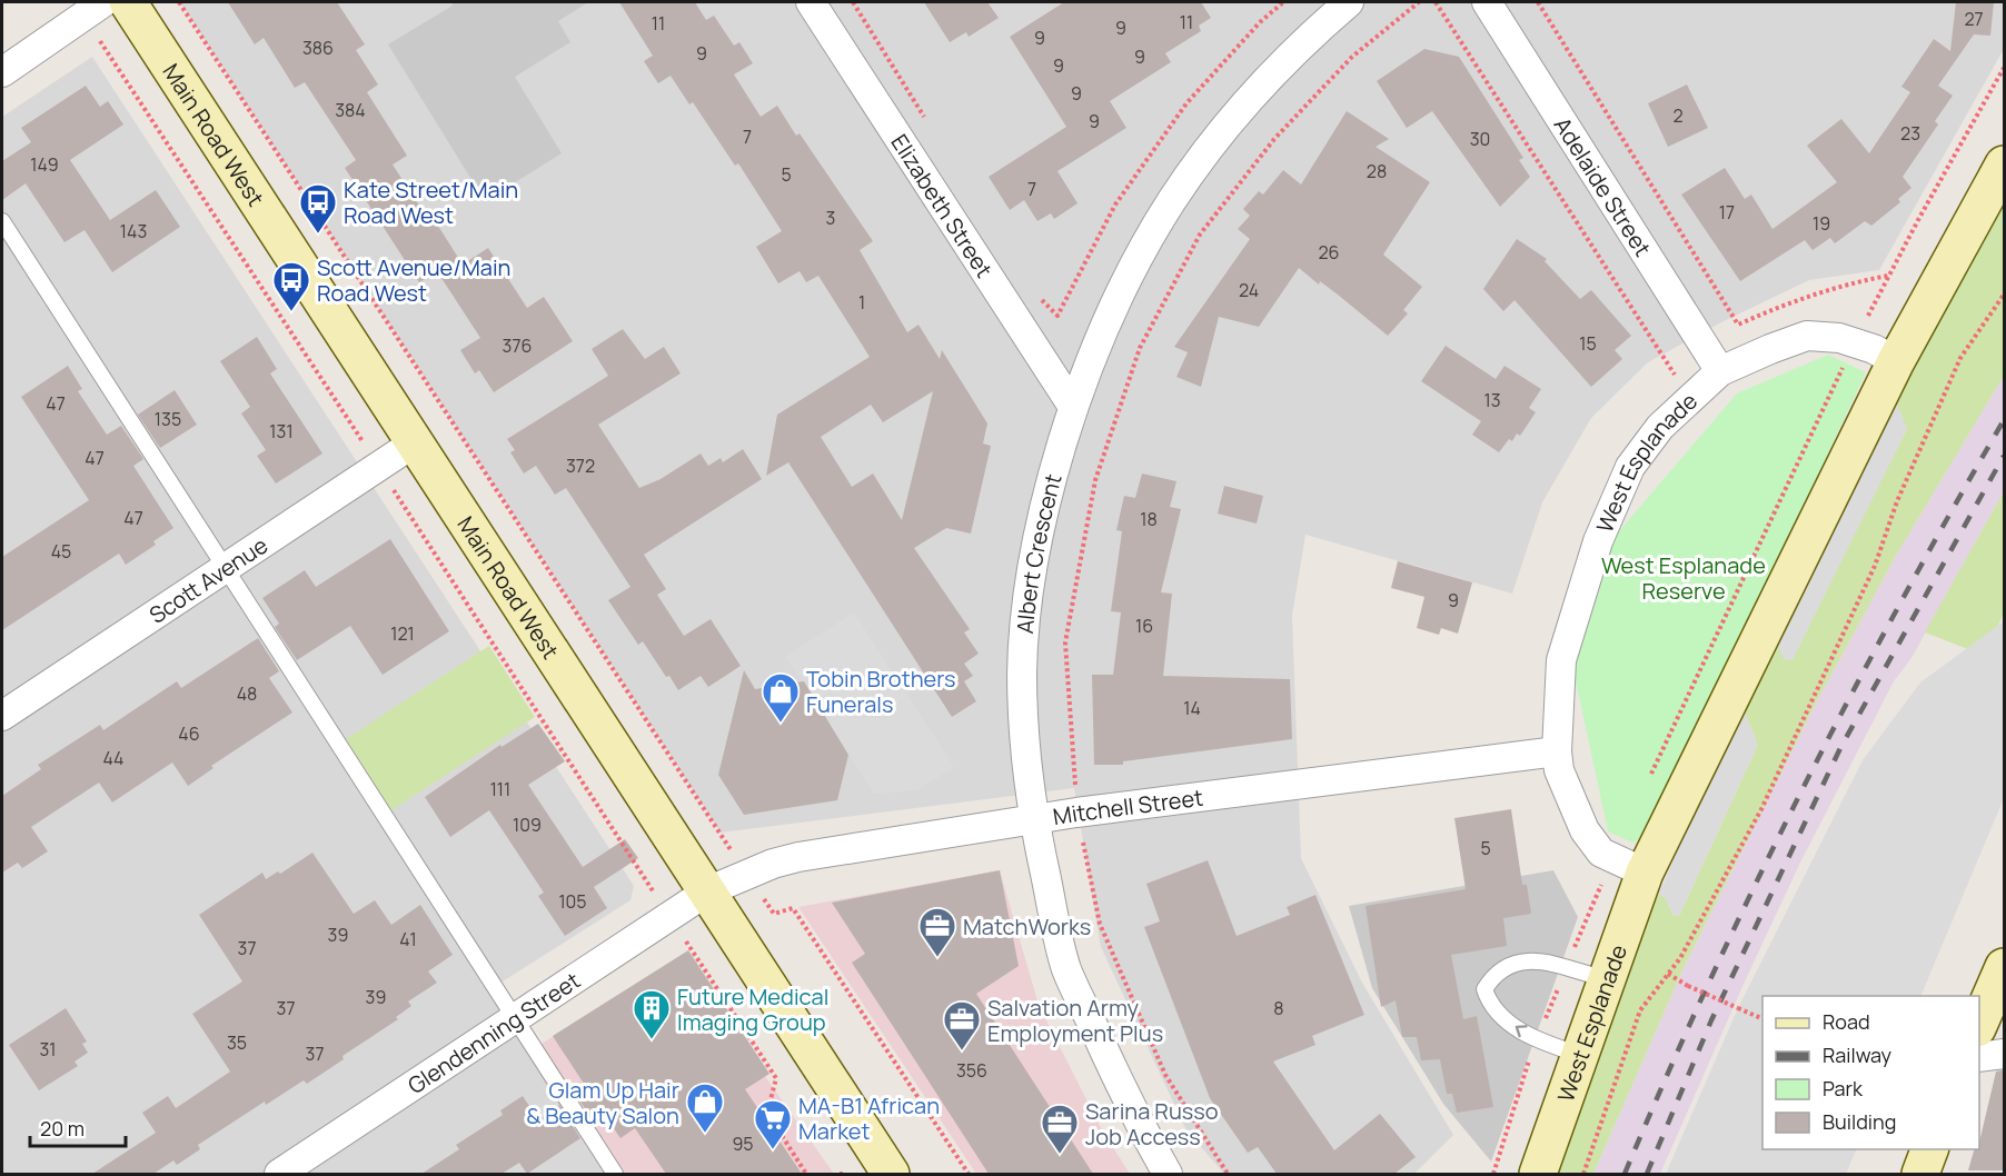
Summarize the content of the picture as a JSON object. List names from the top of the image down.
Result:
{
  "streets": {
    "main road": ["Main Road West", "West Esplanade"],
    "street": [
      "Adelaide Street",
      "Elizabeth Street",
      "Albert Crescent",
      "Scott Avenue",
      "Mitchell Street",
      "Glendenning Street"
    ]
  },
  "crossings": [
    ["Main Road West", "Scott Avenue"],
    ["Main Road West", "Mitchell Street"],
    ["Main Road West", "Glendenning Street"],
    ["Adelaide Street", "West Esplanade"],
    ["Elizabeth Street", "Albert Crescent"],
    ["West Esplanade", "Mitchell Street"],
    ["Albert Crescent", "Mitchell Street"],
    ["Mitchell Street", "Glendenning Street"]
  ],
  "parks": ["West Esplanade Reserve"],
  "places": {
    "bus stop": ["Kate Street/Main Road West", "Scott Avenue/Main Road West"],
    "shop": ["Tobin Brothers Funerals", "Glam Up Hair & Beauty Salon"],
    "office": ["MatchWorks", "Salvation Army Employment Plus", "Sarina Russo Job Access"],
    "building": ["Future Medical Imaging Group"],
    "supermarket": ["MA-B1 African Market"]
  },
  "house_numbers": [
    "27",
    "11",
    "11",
    "9",
    "9",
    "386",
    "9",
    "9",
    "9",
    "9",
    "384",
    "2",
    "9",
    "23",
    "7",
    "30",
    "149",
    "28",
    "5",
    "7",
    "17",
    "3",
    "19",
    "143",
    "26",
    "24",
    "1",
    "15",
    "376",
    "13",
    "47",
    "135",
    "131",
    "47",
    "372",
    "47",
    "18",
    "45",
    "9",
    "16",
    "121",
    "48",
    "14",
    "46",
    "44",
    "111",
    "109",
    "5",
    "105",
    "39",
    "41",
    "37",
    "39",
    "37",
    "8",
    "35",
    "31",
    "37",
    "356",
    "95"
  ],
  "legend": [
    "Road",
    "Railway",
    "Park",
    "Building"
  ],
  "scale_bar": "20 m"
}
